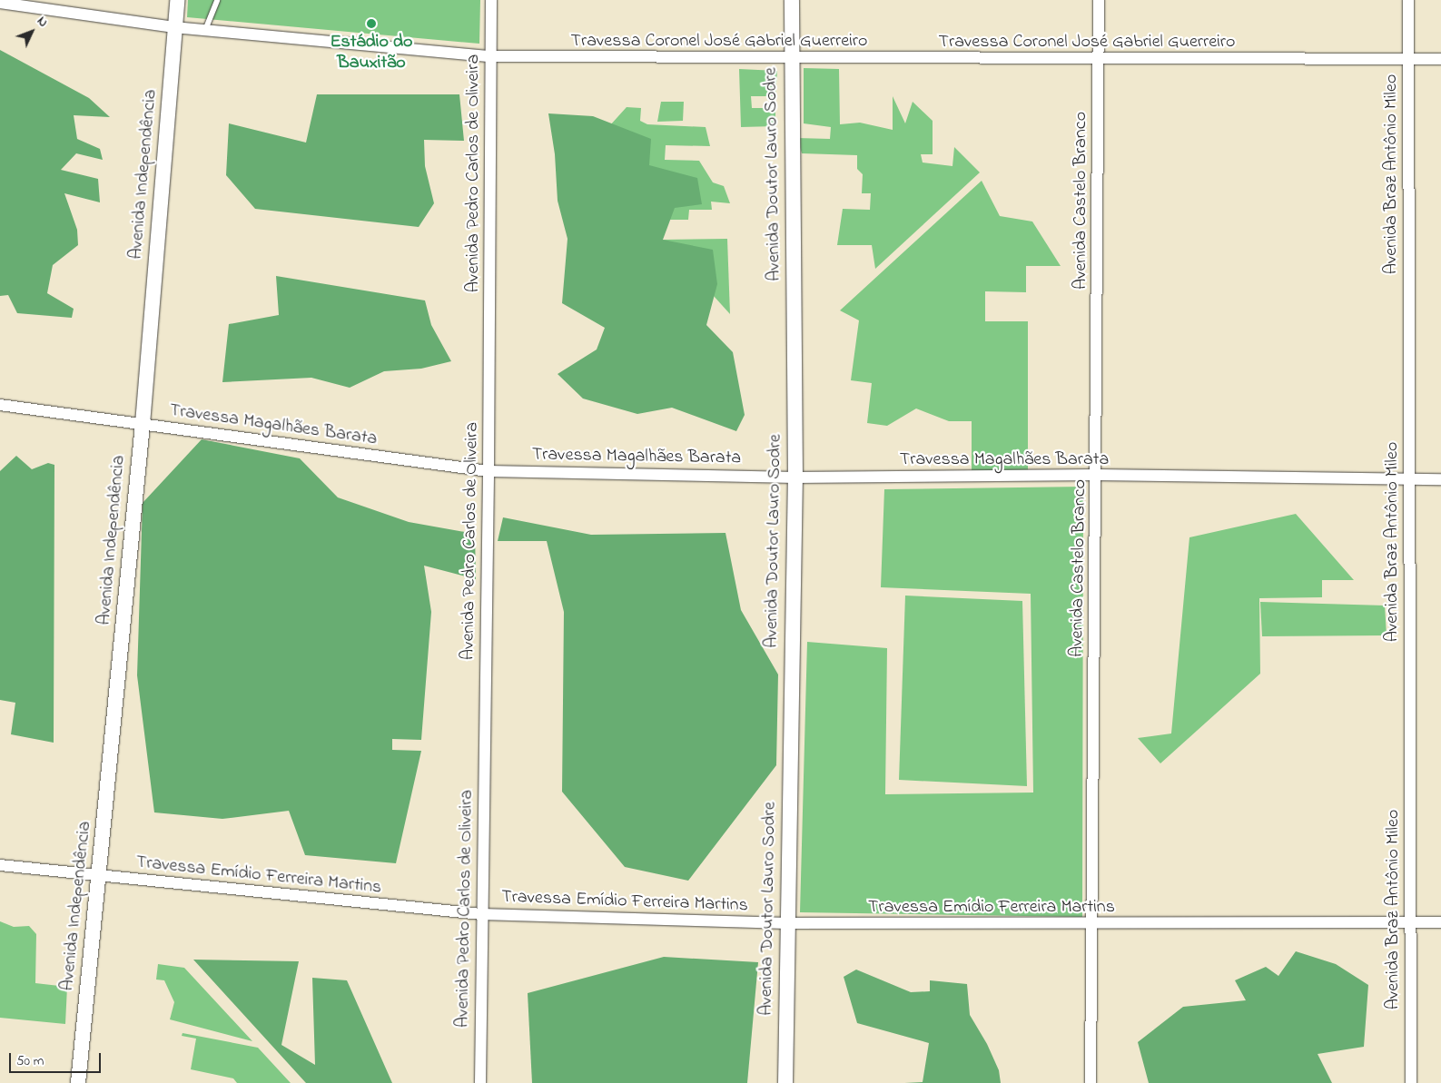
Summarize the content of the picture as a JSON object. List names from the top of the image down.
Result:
{
  "streets": {
    "street": [
      "Travessa Coronel José Gabriel Guerreiro",
      "Avenida Pedro Carlos de Oliveira",
      "Avenida Independência",
      "Avenida Doutor Lauro Sodre",
      "Avenida Braz Antônio Mileo",
      "Avenida Castelo Branco",
      "Travessa Magalhães Barata",
      "Travessa Emídio Ferreira Martins"
    ]
  },
  "crossings": [
    ["Travessa Coronel José Gabriel Guerreiro", "Avenida Pedro Carlos de Oliveira"],
    ["Travessa Coronel José Gabriel Guerreiro", "Avenida Independência"],
    ["Travessa Coronel José Gabriel Guerreiro", "Avenida Doutor Lauro Sodre"],
    ["Travessa Coronel José Gabriel Guerreiro", "Avenida Braz Antônio Mileo"],
    ["Travessa Coronel José Gabriel Guerreiro", "Avenida Castelo Branco"],
    ["Avenida Pedro Carlos de Oliveira", "Travessa Magalhães Barata"],
    ["Avenida Pedro Carlos de Oliveira", "Travessa Emídio Ferreira Martins"],
    ["Avenida Independência", "Travessa Magalhães Barata"],
    ["Avenida Independência", "Travessa Emídio Ferreira Martins"],
    ["Avenida Doutor Lauro Sodre", "Travessa Magalhães Barata"],
    ["Avenida Doutor Lauro Sodre", "Travessa Emídio Ferreira Martins"],
    ["Avenida Braz Antônio Mileo", "Travessa Magalhães Barata"],
    ["Avenida Braz Antônio Mileo", "Travessa Emídio Ferreira Martins"],
    ["Avenida Castelo Branco", "Travessa Magalhães Barata"],
    ["Avenida Castelo Branco", "Travessa Emídio Ferreira Martins"]
  ],
  "places": ["Estádio do Bauxitão"],
  "scale_bar": "50 m",
  "north": "top right"
}
